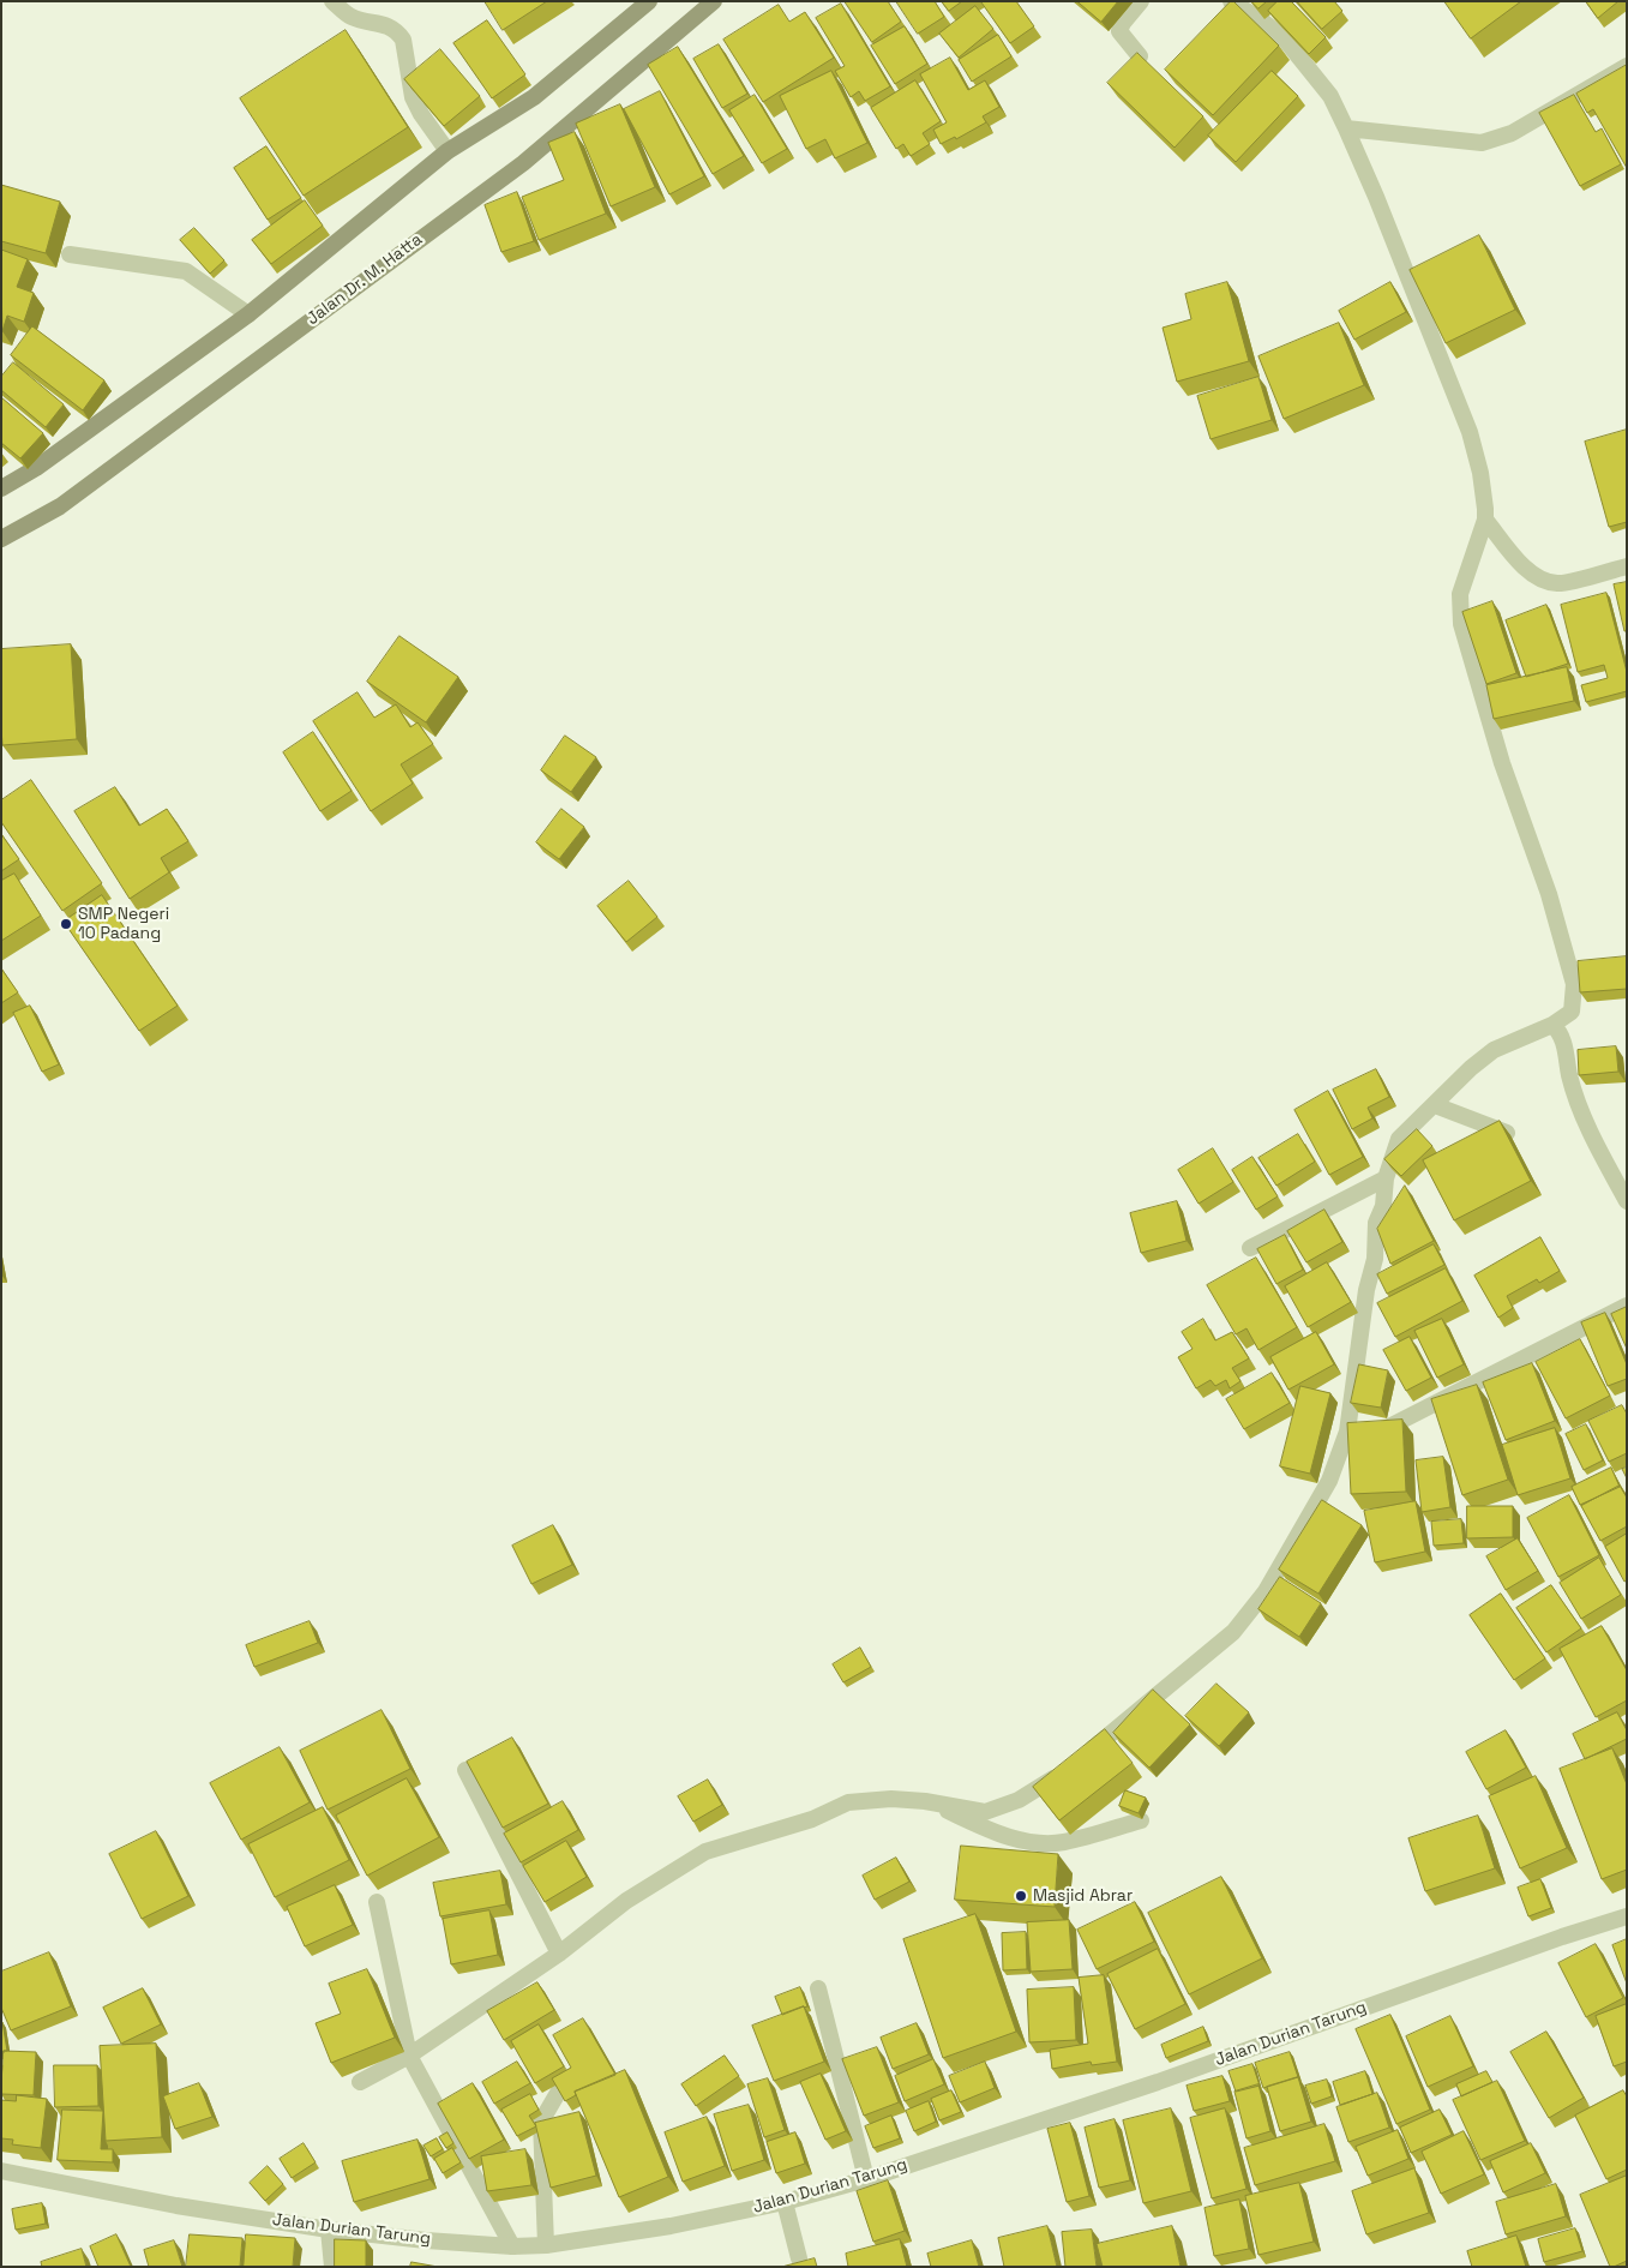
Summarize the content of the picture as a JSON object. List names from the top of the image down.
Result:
{
  "streets": {
    "main road": ["Jalan Dr. M. Hatta"],
    "street": ["Jalan Durian Tarung"]
  },
  "places": ["SMP Negeri 10 Padang", "Masjid Abrar"]
}
